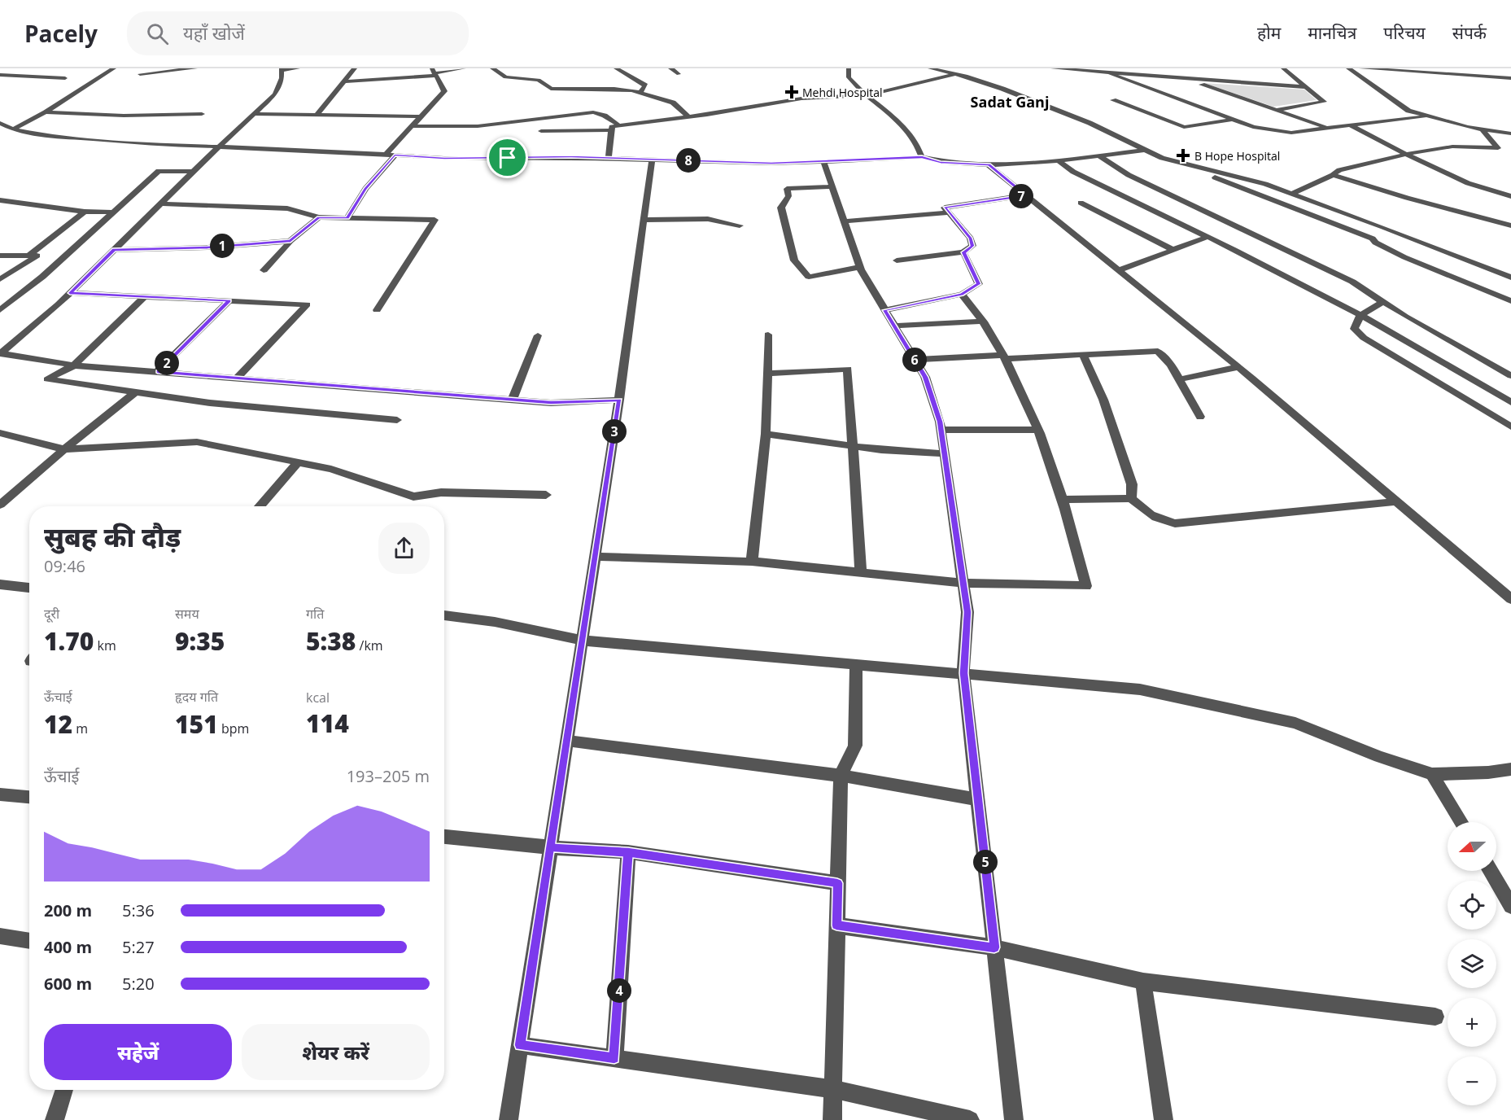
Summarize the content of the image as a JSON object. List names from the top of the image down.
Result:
{
  "districts": ["Sadat Ganj"],
  "places": {
    "health": ["Mehdi Hospital", "B Hope Hospital"]
  },
  "north": "left",
  "page": {
    "header": "Pacely",
    "search": "यहाँ खोजें",
    "nav": [
      "होम",
      "मानचित्र",
      "परिचय",
      "संपर्क"
    ],
    "pins": [
      "8",
      "7",
      "1",
      "6",
      "2",
      "3",
      "5",
      "4"
    ],
    "heading": ["सुबह की दौड़", "09:46"],
    "stats": [
      ["दूरी", "1.70 km"],
      ["समय", "9:35"],
      ["गति", "5:38 /km"],
      ["ऊँचाई", "12 m"],
      ["हृदय गति", "151 bpm"],
      ["kcal", "114"]
    ],
    "chart": ["ऊँचाई", "193–205 m"],
    "map_buttons": ["+", "−"],
    "list": [
      {
        "name": "200 m",
        "note": "5:36"
      },
      {
        "name": "400 m",
        "note": "5:27"
      },
      {
        "name": "600 m",
        "note": "5:20"
      }
    ],
    "buttons": ["सहेजें", "शेयर करें"]
  }
}
